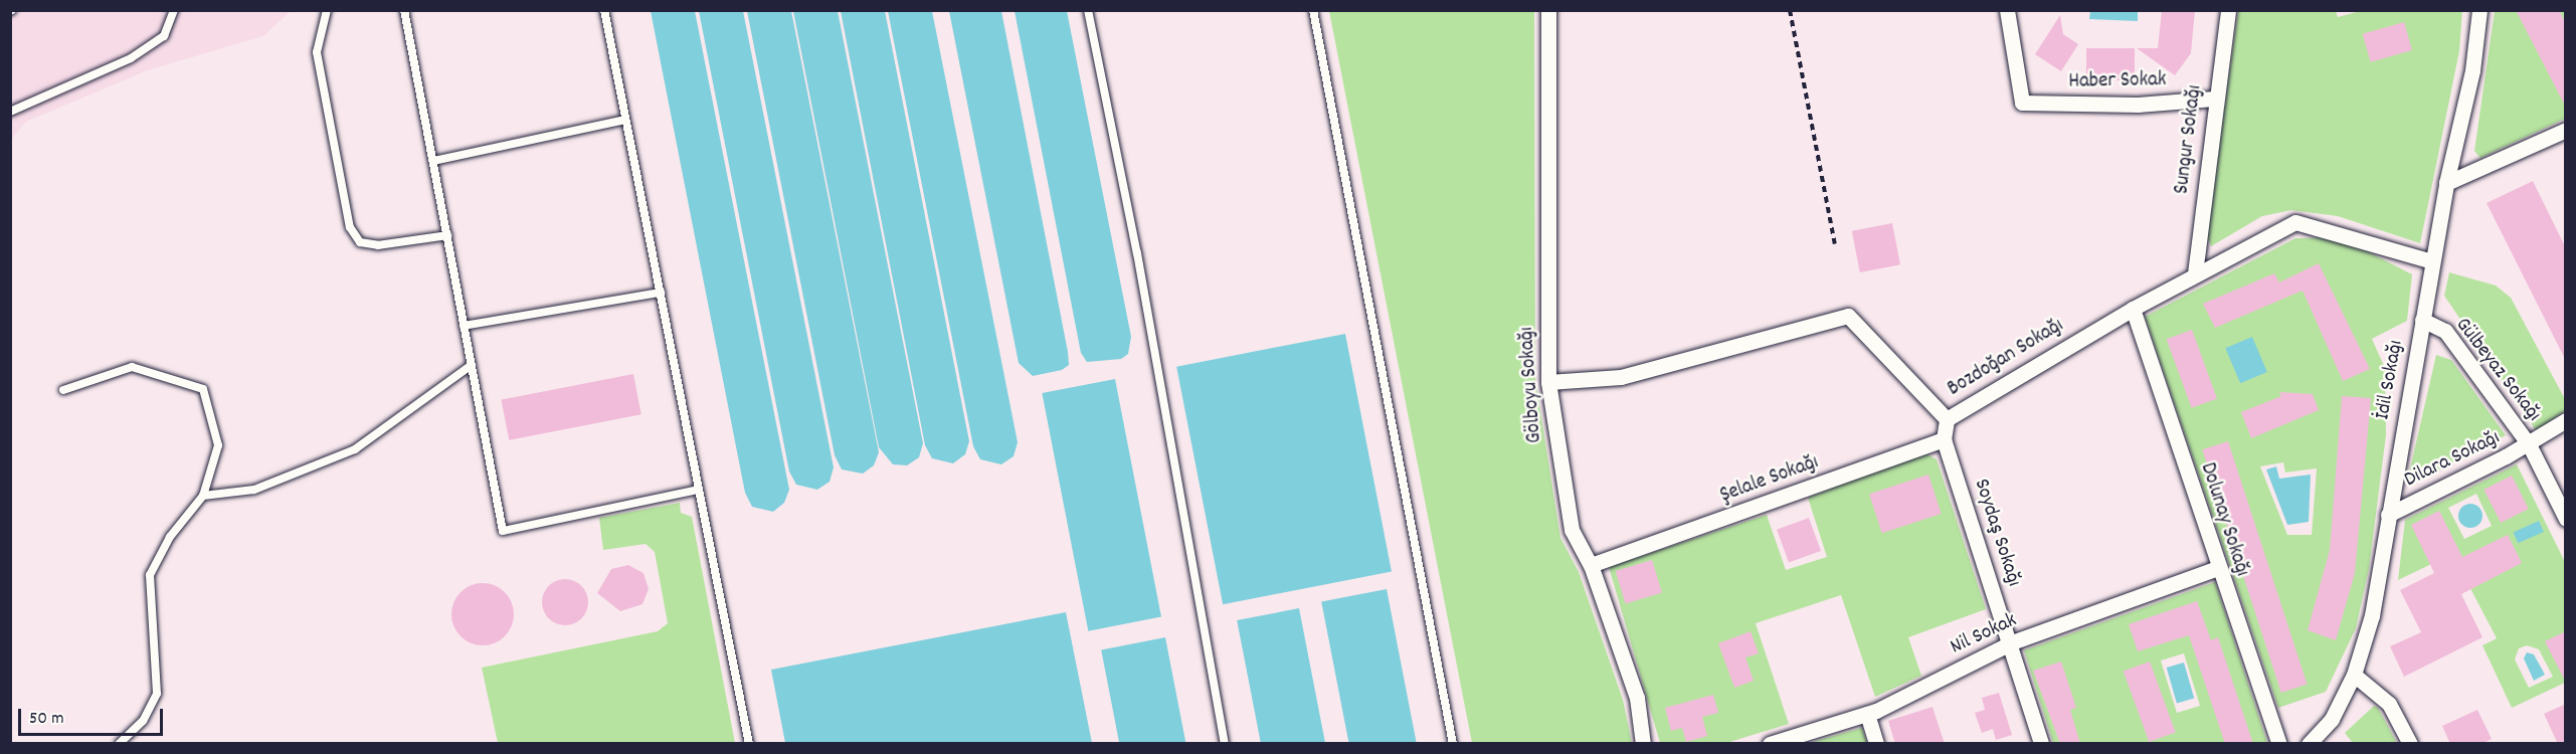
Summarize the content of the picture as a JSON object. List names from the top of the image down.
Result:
{
  "streets": {
    "street": [
      "Haber Sokak",
      "Sungur Sokağı",
      "Bozdoğan Sokağı",
      "Gülbeyaz Sokağı",
      "İdil Sokağı",
      "Gölboyu Sokağı",
      "Dilara Sokağı",
      "Şelale Sokağı",
      "Dolunay Sokağı",
      "Soydaş Sokağı",
      "Nil Sokak"
    ]
  },
  "crossings": [
    ["Haber Sokak", "Sungur Sokağı"],
    ["Sungur Sokağı", "Bozdoğan Sokağı"],
    ["Bozdoğan Sokağı", "İdil Sokağı"],
    ["Bozdoğan Sokağı", "Gölboyu Sokağı"],
    ["Bozdoğan Sokağı", "Dolunay Sokağı"],
    ["Gülbeyaz Sokağı", "İdil Sokağı"],
    ["Gülbeyaz Sokağı", "Dilara Sokağı"],
    ["İdil Sokağı", "Dilara Sokağı"],
    ["Gölboyu Sokağı", "Şelale Sokağı"],
    ["Şelale Sokağı", "Soydaş Sokağı"],
    ["Dolunay Sokağı", "Nil Sokak"],
    ["Soydaş Sokağı", "Nil Sokak"]
  ],
  "scale_bar": "50 m"
}
